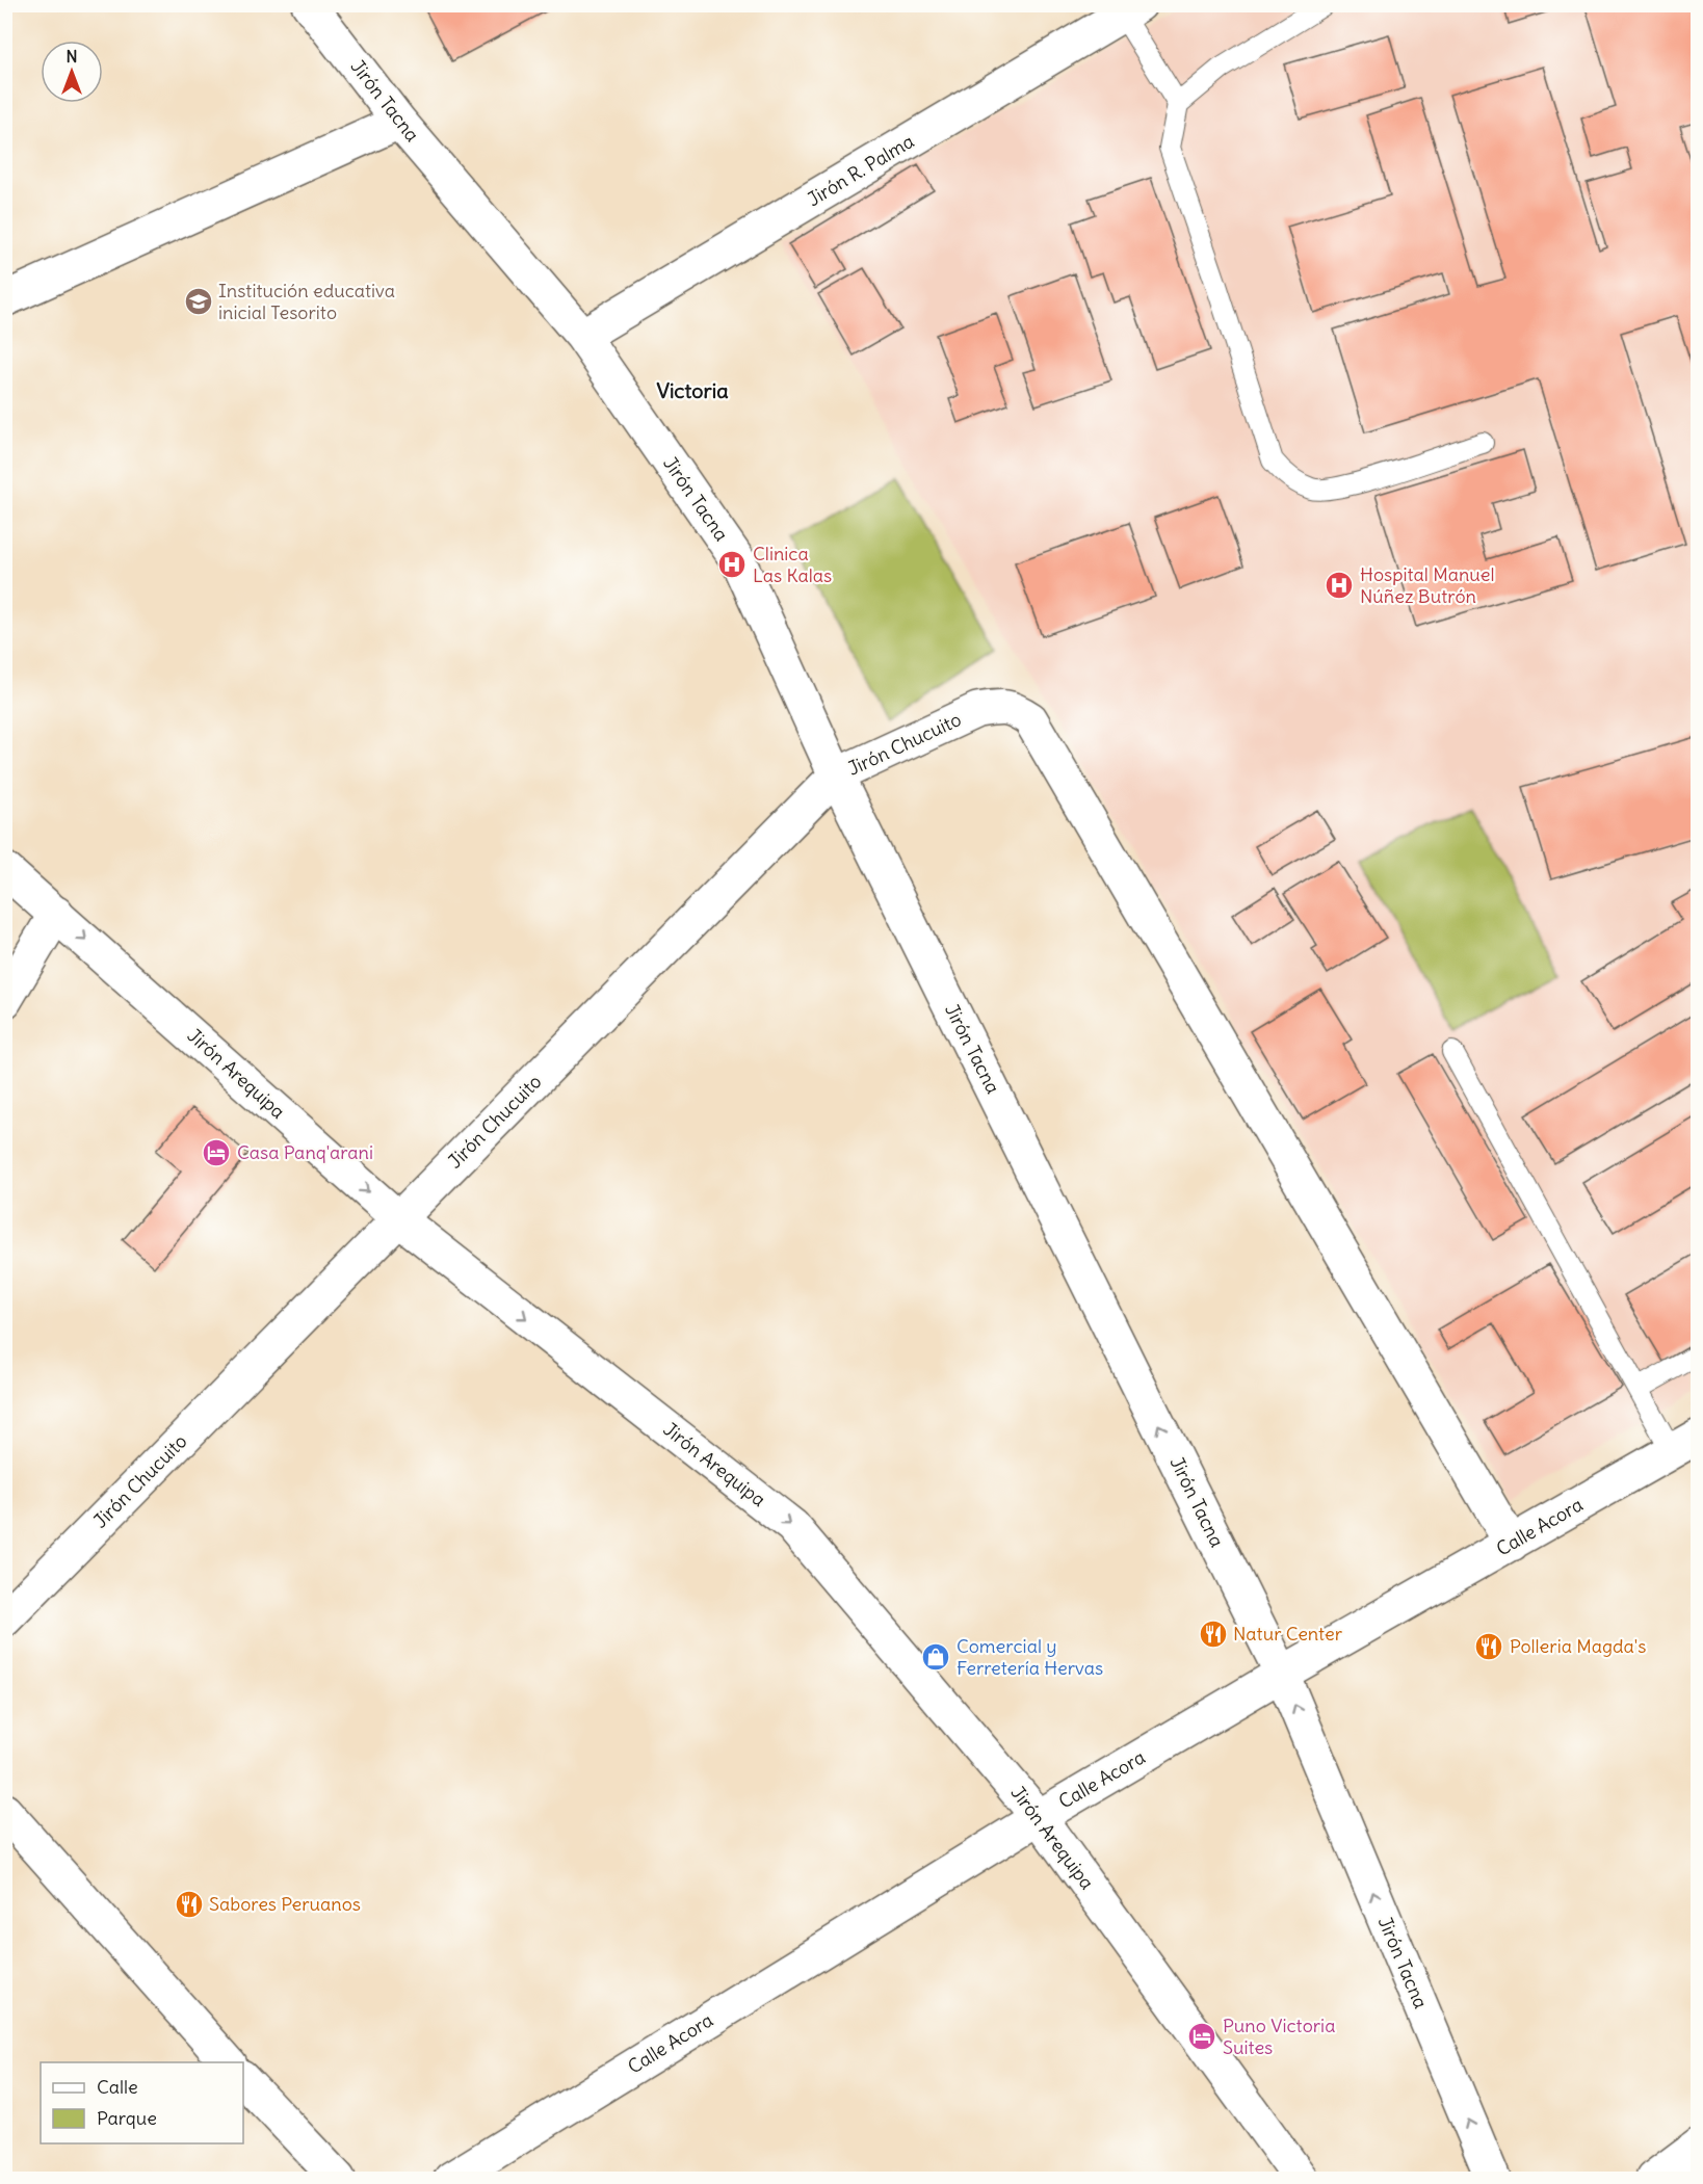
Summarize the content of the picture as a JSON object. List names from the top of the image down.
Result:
{
  "streets": {
    "street": [
      "Jirón Tacna",
      "Jirón R. Palma",
      "Jirón Chucuito",
      "Jirón Arequipa",
      "Calle Acora"
    ]
  },
  "crossings": [
    ["Jirón Tacna", "Jirón R. Palma"],
    ["Jirón Tacna", "Jirón Chucuito"],
    ["Jirón Tacna", "Calle Acora"],
    ["Jirón Chucuito", "Jirón Arequipa"],
    ["Jirón Chucuito", "Calle Acora"],
    ["Jirón Arequipa", "Calle Acora"]
  ],
  "one_way": ["Jirón Tacna", "Jirón Arequipa"],
  "districts": ["Victoria"],
  "places": {
    "school or university": ["Institución educativa inicial Tesorito"],
    "hospital": ["Clinica Las Kalas", "Hospital Manuel Núñez Butrón"],
    "hotel": ["Casa Panq'arani", "Puno Victoria Suites"],
    "restaurant": ["Natur Center", "Polleria Magda's", "Sabores Peruanos"],
    "shop": ["Comercial y Ferretería Hervas"]
  },
  "legend": ["Calle", "Parque"],
  "north": "top"
}
